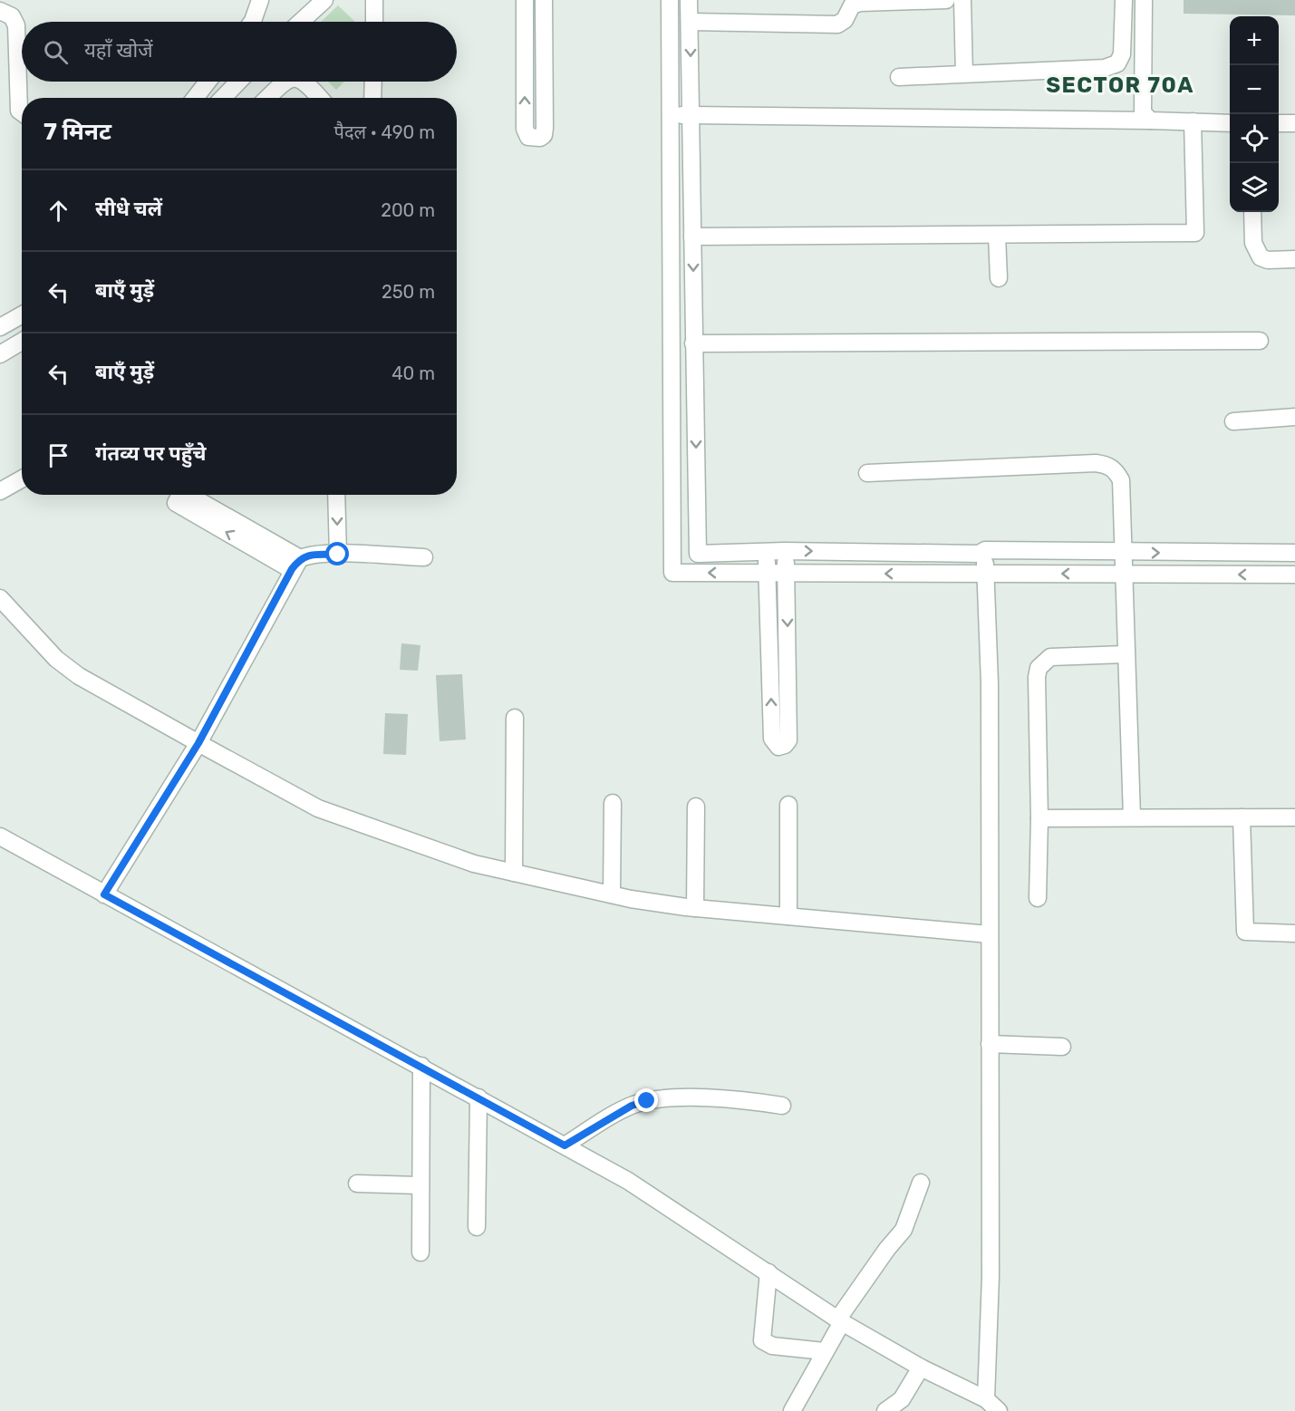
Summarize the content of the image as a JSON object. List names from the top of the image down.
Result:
{
  "districts": ["SECTOR 70A"],
  "page": {
    "map_buttons": ["+", "−"],
    "search": "यहाँ खोजें",
    "heading": ["7 मिनट", "पैदल · 490 m"],
    "list": [
      ["सीधे चलें", "200 m"],
      ["बाएँ मुड़ें", "250 m"],
      ["बाएँ मुड़ें", "40 m"],
      "गंतव्य पर पहुँचे"
    ]
  }
}
